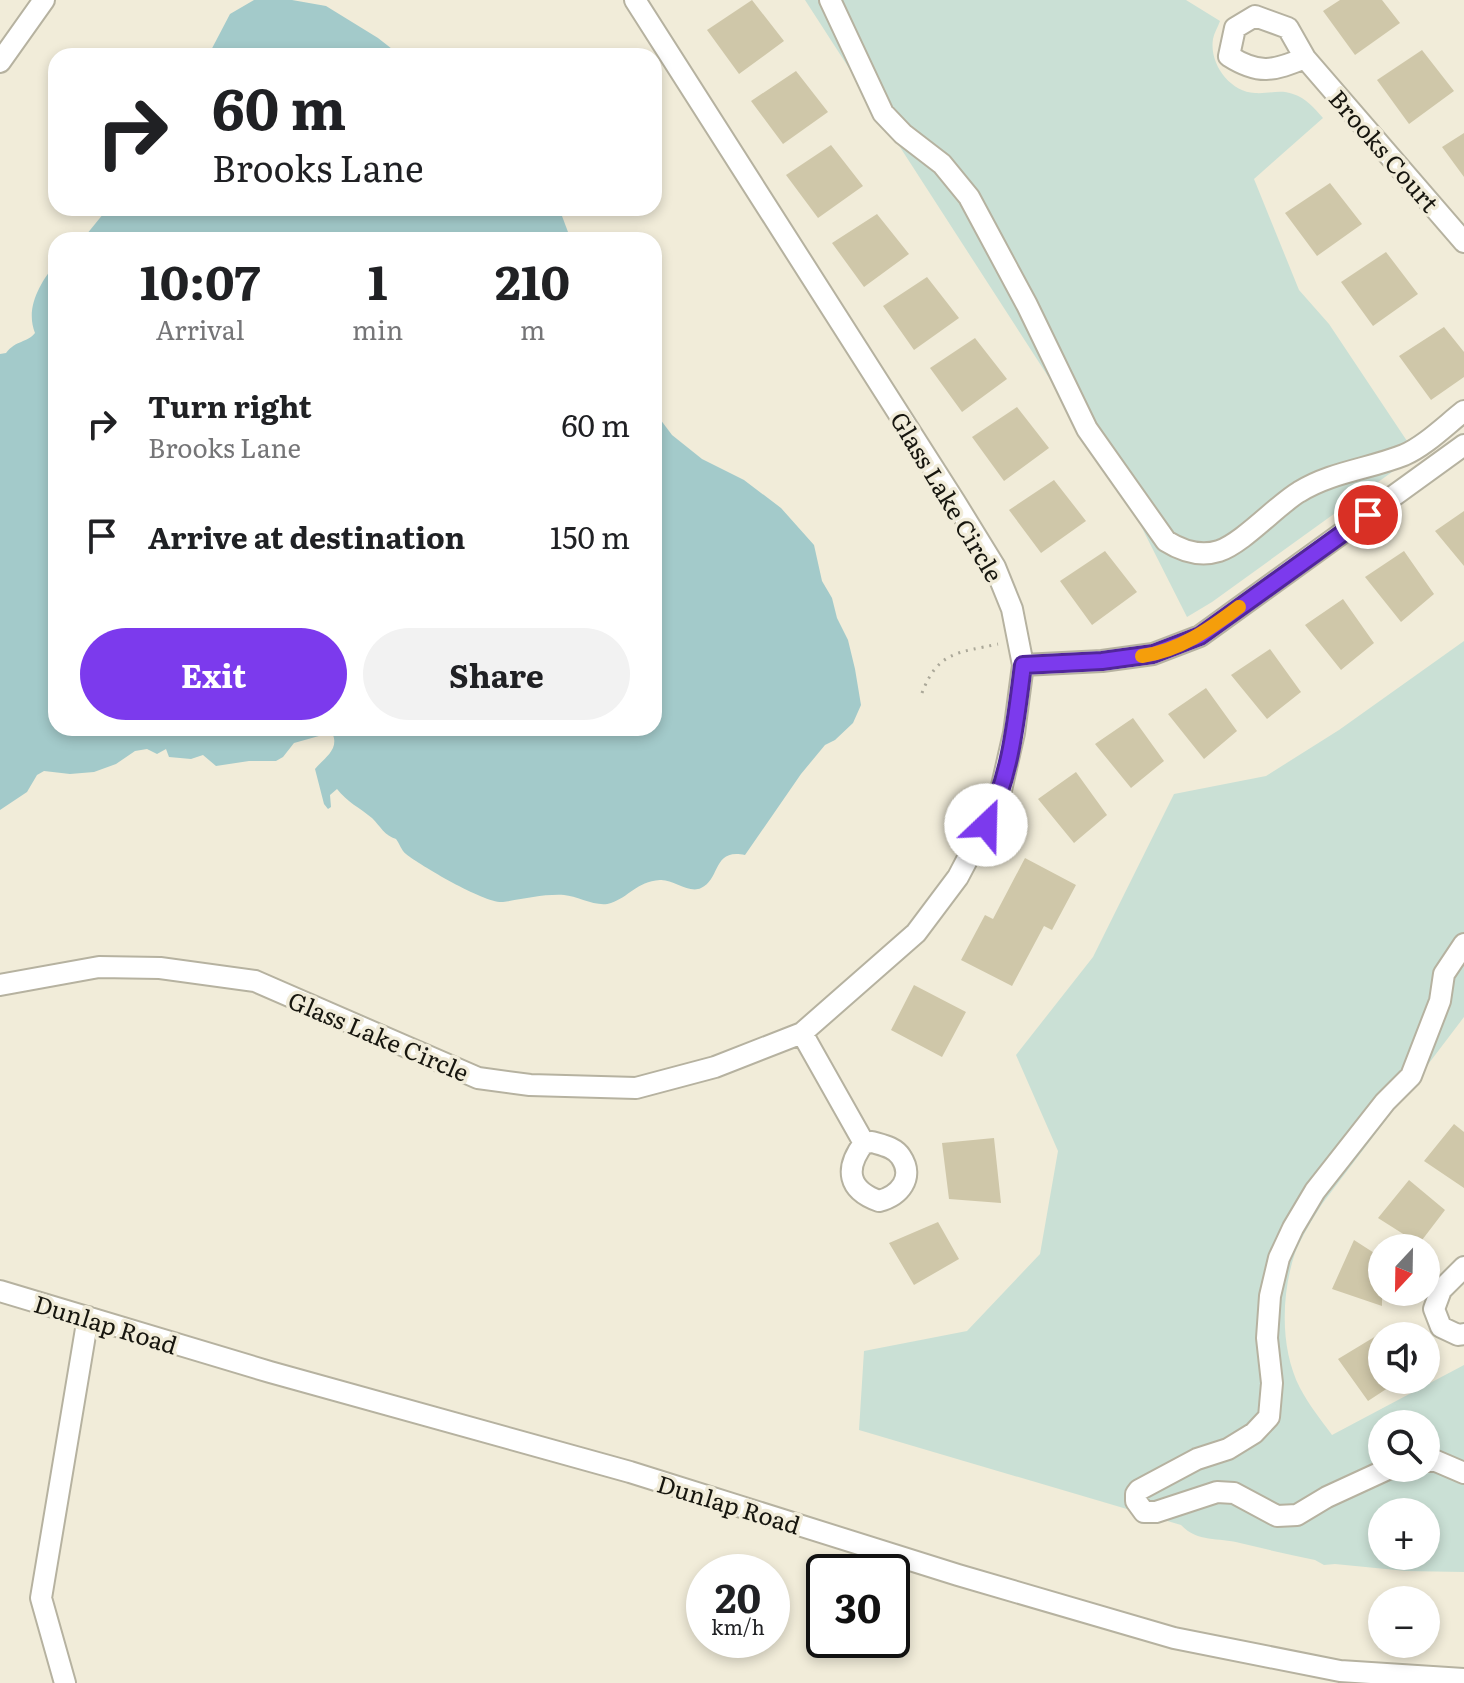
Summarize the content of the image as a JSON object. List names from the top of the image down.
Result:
{
  "streets": {
    "street": ["Brooks Court", "Glass Lake Circle", "Dunlap Road"]
  },
  "north": "bottom",
  "page": {
    "turn": ["60 m", "Brooks Lane"],
    "eta": [
      "10:07",
      "Arrival",
      "1",
      "min",
      "210",
      "m"
    ],
    "list": [
      {
        "name": "Turn right",
        "note": "Brooks Lane",
        "value": "60 m"
      },
      {
        "name": "Arrive at destination",
        "value": "150 m"
      }
    ],
    "buttons": ["Exit", "Share"],
    "map_buttons": ["+", "−"],
    "speed": "20 km/h",
    "limit": "30"
  }
}
